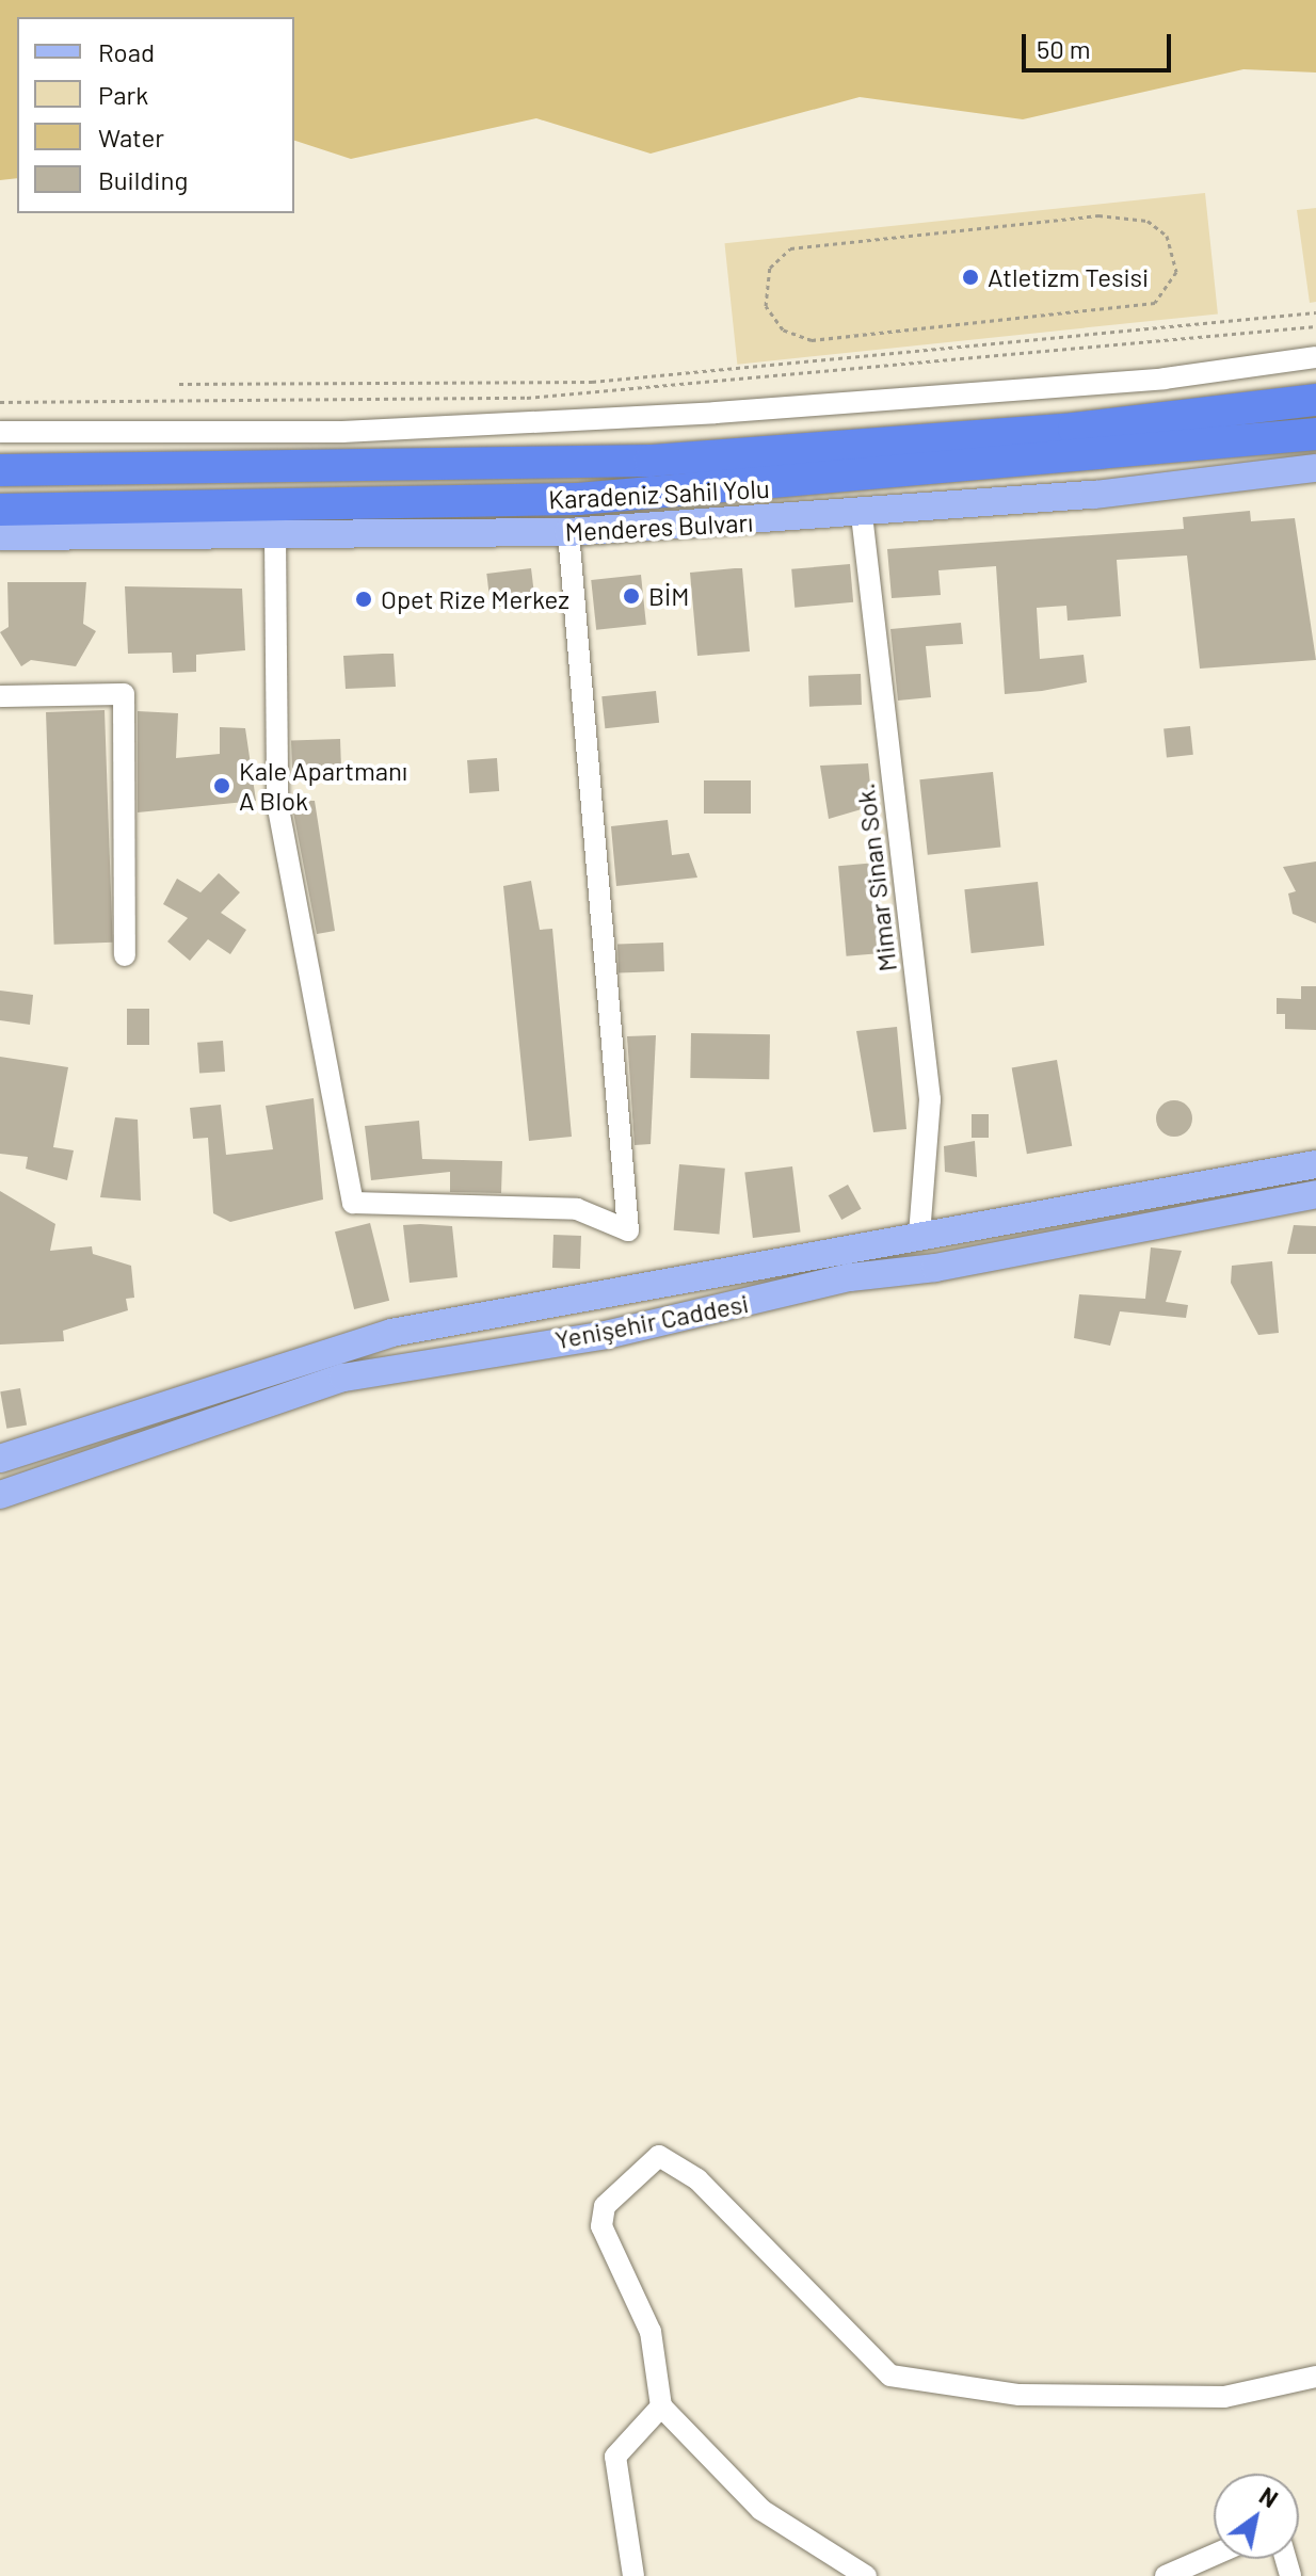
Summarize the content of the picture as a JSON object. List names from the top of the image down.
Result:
{
  "streets": {
    "highway": ["Karadeniz Sahil Yolu"],
    "main road": ["Menderes Bulvarı", "Yenişehir Caddesi"],
    "street": ["Mimar Sinan Sok."]
  },
  "crossings": [
    ["Menderes Bulvarı", "Mimar Sinan Sok."],
    ["Mimar Sinan Sok.", "Yenişehir Caddesi"]
  ],
  "places": [
    "Atletizm Tesisi",
    "BİM",
    "Opet Rize Merkez",
    "Kale Apartmanı A Blok"
  ],
  "legend": [
    "Road",
    "Park",
    "Water",
    "Building"
  ],
  "scale_bar": "50 m",
  "north": "top right"
}
